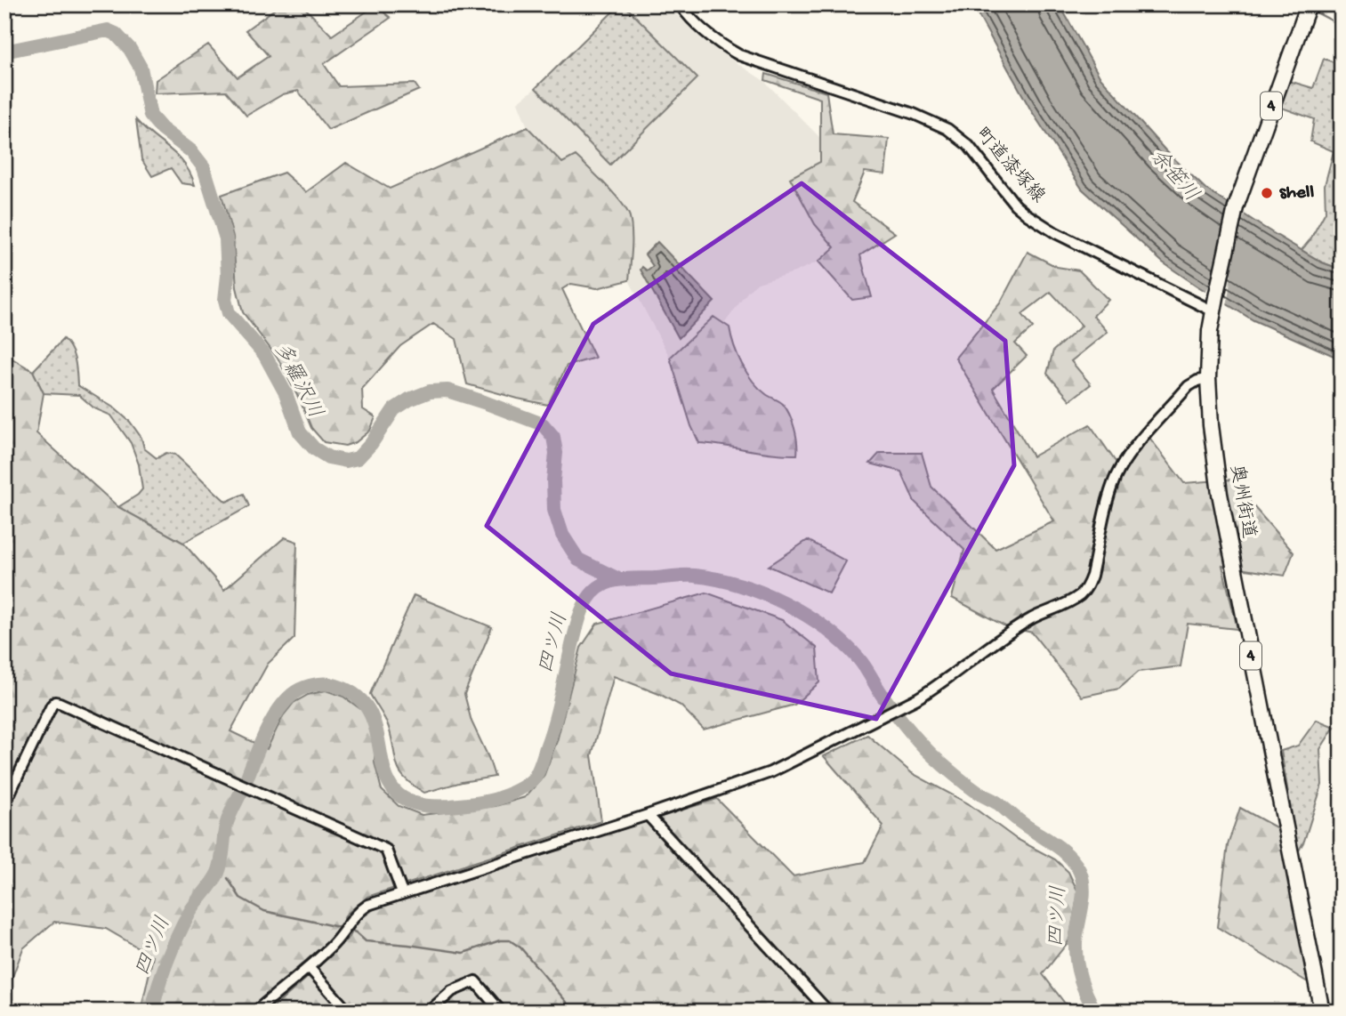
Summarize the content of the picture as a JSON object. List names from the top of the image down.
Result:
{
  "streets": {
    "highway": ["4", "奥州街道"],
    "street": ["町道漆塚線"]
  },
  "crossings": [
    ["町道漆塚線", "奥州街道"]
  ],
  "water": ["余笹川", "多羅沢川", "四ツ川"],
  "places": ["shell"]
}
